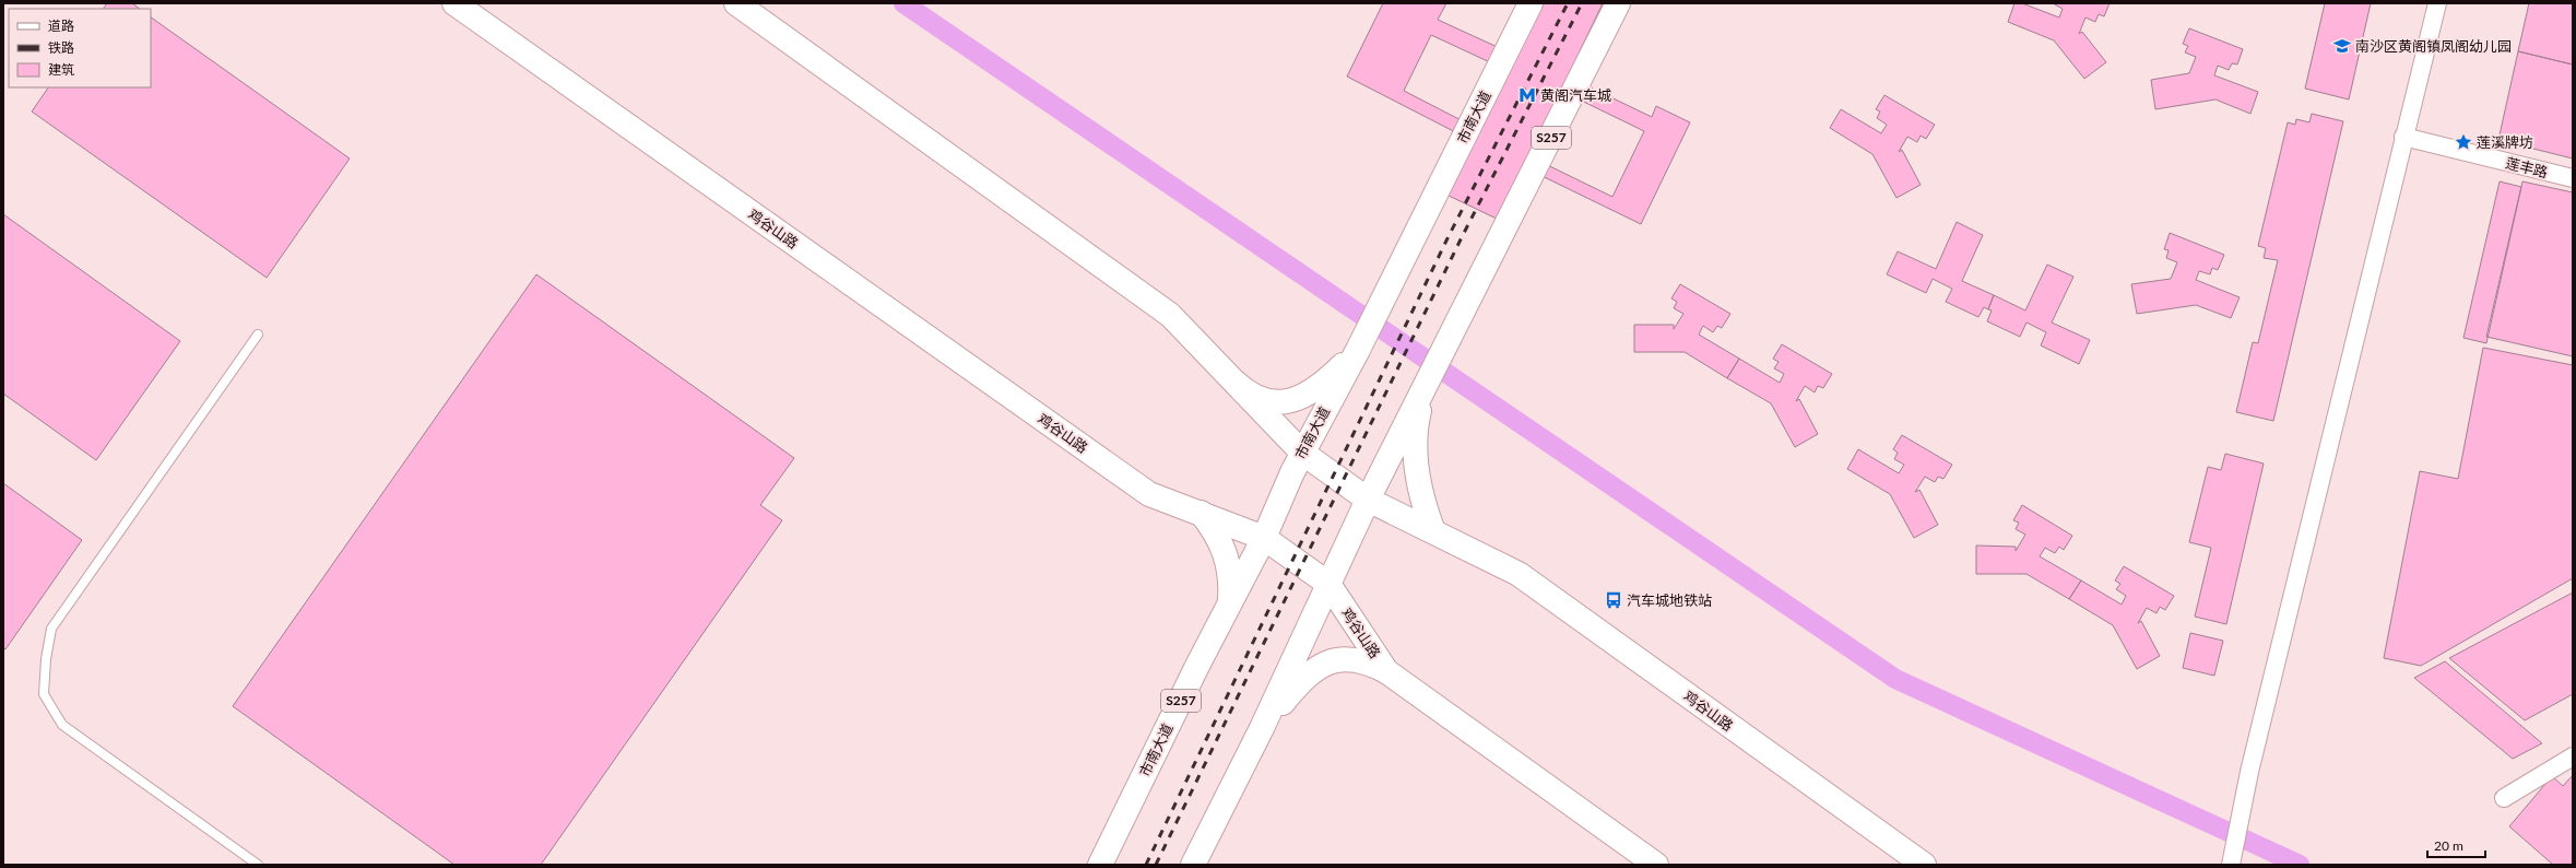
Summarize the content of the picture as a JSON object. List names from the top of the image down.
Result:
{
  "streets": {
    "main road": ["市南大道", "S257", "鸡谷山路"],
    "street": ["莲丰路"]
  },
  "crossings": [
    ["市南大道", "鸡谷山路"],
    ["S257", "鸡谷山路"]
  ],
  "places": {
    "school or university": ["南沙区黄阁镇凤阁幼儿园"],
    "metro station": ["黄阁汽车城"],
    "place": ["莲溪牌坊"],
    "bus stop": ["汽车城地铁站"]
  },
  "legend": ["道路", "铁路", "建筑"],
  "scale_bar": "20 m"
}
